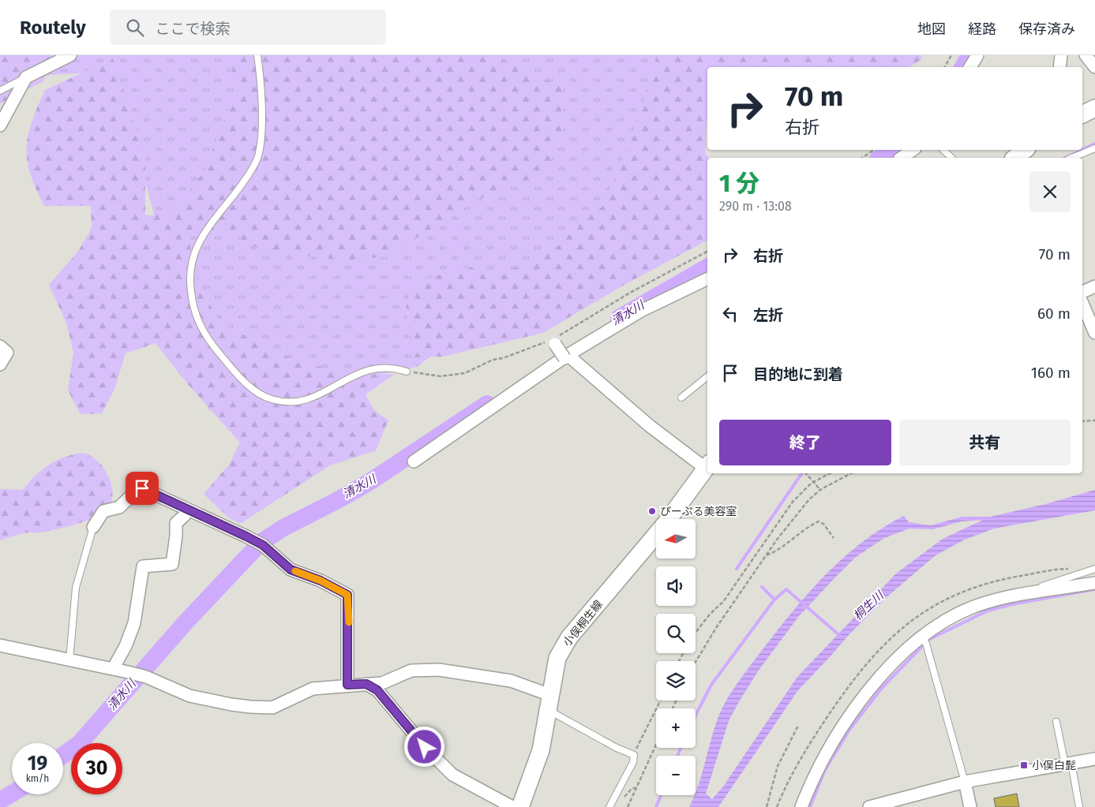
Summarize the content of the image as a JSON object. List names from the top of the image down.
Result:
{
  "streets": {
    "main road": ["小俣桐生線"]
  },
  "water": ["清水川", "桐生川"],
  "places": {
    "other": ["ぴーぷる美容室"],
    "transit": ["小俣白髭"]
  },
  "north": "left",
  "page": {
    "header": "Routely",
    "search": "ここで検索",
    "nav": ["地図", "経路", "保存済み"],
    "turn": ["70 m", "右折"],
    "heading": ["1 分", "290 m · 13:08"],
    "list": [
      {
        "name": "右折",
        "value": "70 m"
      },
      {
        "name": "左折",
        "value": "60 m"
      },
      {
        "name": "目的地に到着",
        "value": "160 m"
      }
    ],
    "buttons": ["終了", "共有"],
    "map_buttons": ["+", "−"],
    "speed": "19 km/h",
    "limit": "30"
  }
}
